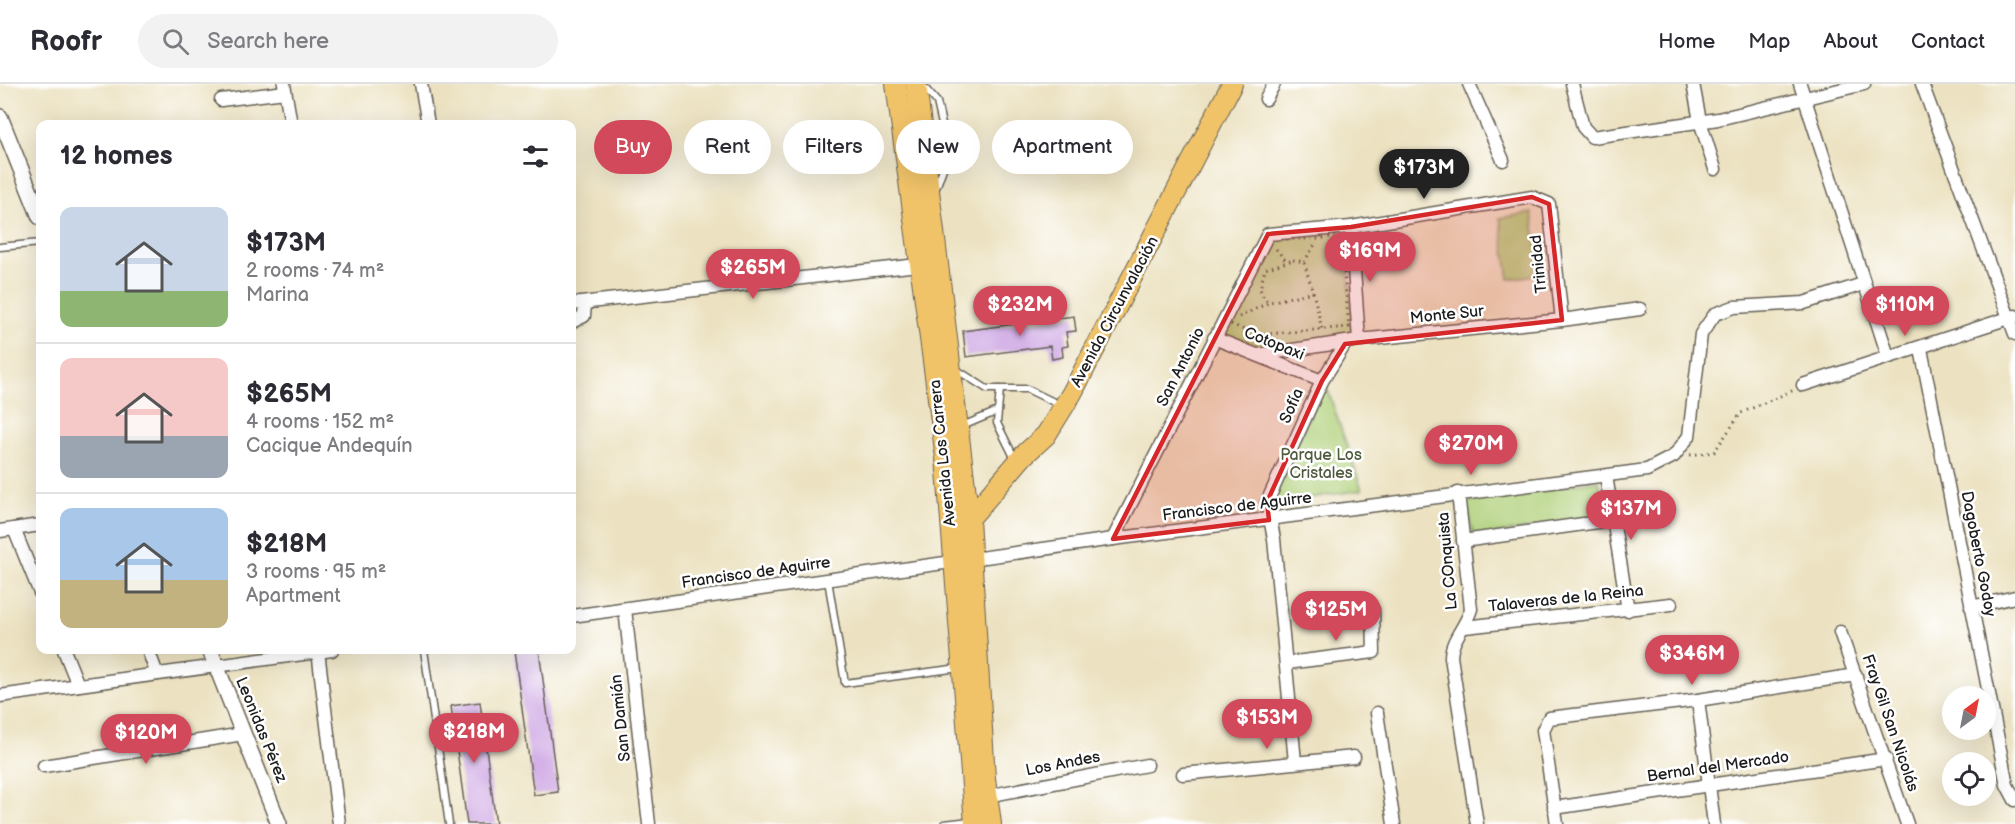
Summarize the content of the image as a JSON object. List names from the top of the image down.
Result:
{
  "streets": {
    "main road": ["Avenida Circunvalación", "Avenida Los Carrera"],
    "street": [
      "Trinidad",
      "Monte Sur",
      "Cotopaxi",
      "San Antonio",
      "Sofía",
      "Francisco de Aguirre",
      "Dagoberto Godoy",
      "La COnquista",
      "Talaveras de la Reina",
      "San Damián",
      "Fray Gil San Nicolás",
      "Leonidas Pérez",
      "Los Andes",
      "Bernal del Mercado"
    ]
  },
  "crossings": [
    ["Trinidad", "Monte Sur"],
    ["Trinidad", "San Antonio"],
    ["Avenida Circunvalación", "Avenida Los Carrera"],
    ["Monte Sur", "Cotopaxi"],
    ["Monte Sur", "Sofía"],
    ["Cotopaxi", "San Antonio"],
    ["Cotopaxi", "Sofía"],
    ["San Antonio", "Francisco de Aguirre"],
    ["Sofía", "Francisco de Aguirre"],
    ["Avenida Los Carrera", "Francisco de Aguirre"],
    ["Avenida Los Carrera", "Los Andes"],
    ["Francisco de Aguirre", "La COnquista"],
    ["Francisco de Aguirre", "San Damián"],
    ["La COnquista", "Talaveras de la Reina"],
    ["Fray Gil San Nicolás", "Bernal del Mercado"]
  ],
  "parks": ["Parque Los Cristales"],
  "north": "top right",
  "page": {
    "header": "Roofr",
    "search": "Search here",
    "nav": [
      "Home",
      "Map",
      "About",
      "Contact"
    ],
    "chip": [
      "Buy",
      "Rent",
      "Filters",
      "New",
      "Apartment"
    ],
    "heading": "12 homes",
    "price": [
      "$173M",
      "$169M",
      "$265M",
      "$232M",
      "$110M",
      "$270M",
      "$137M",
      "$125M",
      "$346M",
      "$153M",
      "$218M",
      "$120M"
    ],
    "list": [
      {
        "name": "$173M",
        "note": "2 rooms · 74 m² · Marina"
      },
      {
        "name": "$265M",
        "note": "4 rooms · 152 m² · Cacique Andequín"
      },
      {
        "name": "$218M",
        "note": "3 rooms · 95 m² · Apartment"
      }
    ]
  }
}
